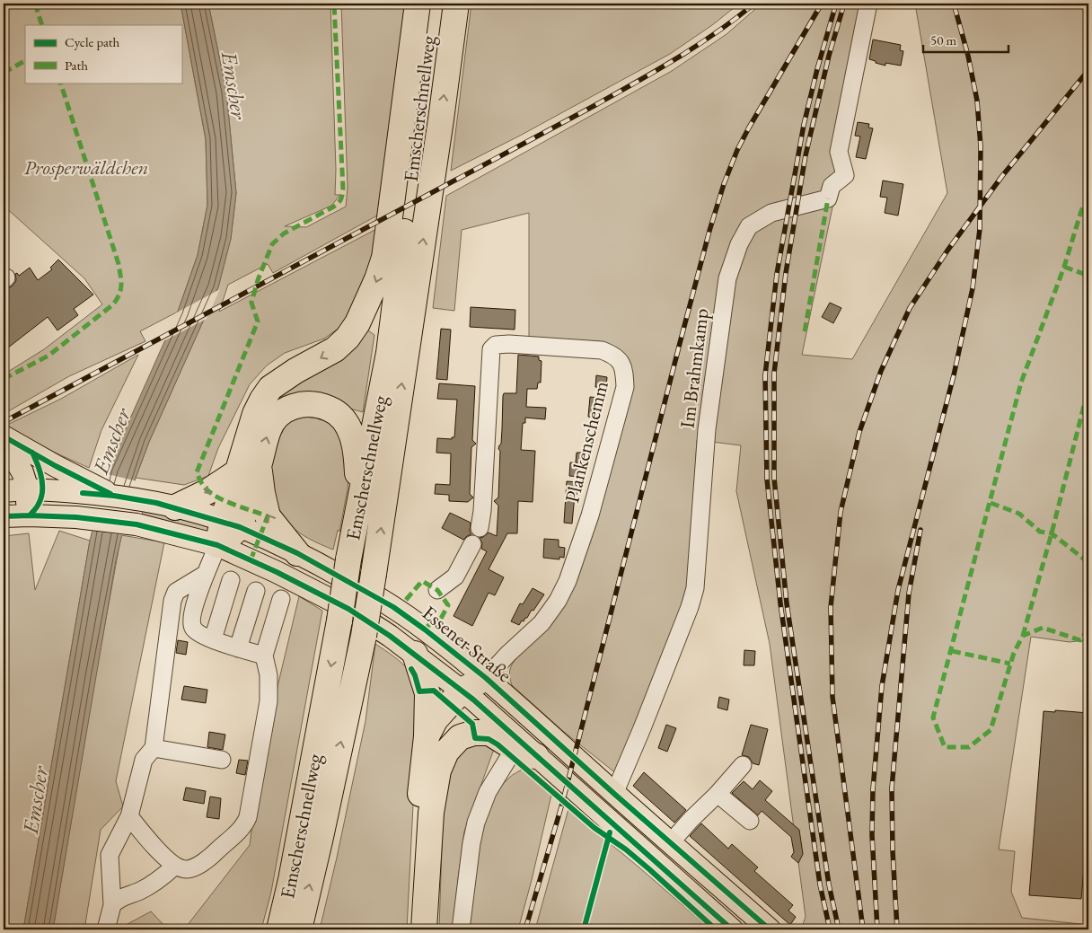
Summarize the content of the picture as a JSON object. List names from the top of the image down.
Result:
{
  "streets": {
    "highway": ["Emscherschnellweg"],
    "main road": ["Essener Straße"],
    "street": ["Im Brahmkamp", "Plankenschemm"]
  },
  "crossings": [
    ["Im Brahmkamp", "Essener Straße"],
    ["Plankenschemm", "Essener Straße"]
  ],
  "water": ["Emscher"],
  "parks": ["Prosperwäldchen"],
  "legend": ["Cycle path", "Path"],
  "scale_bar": "50 m"
}
